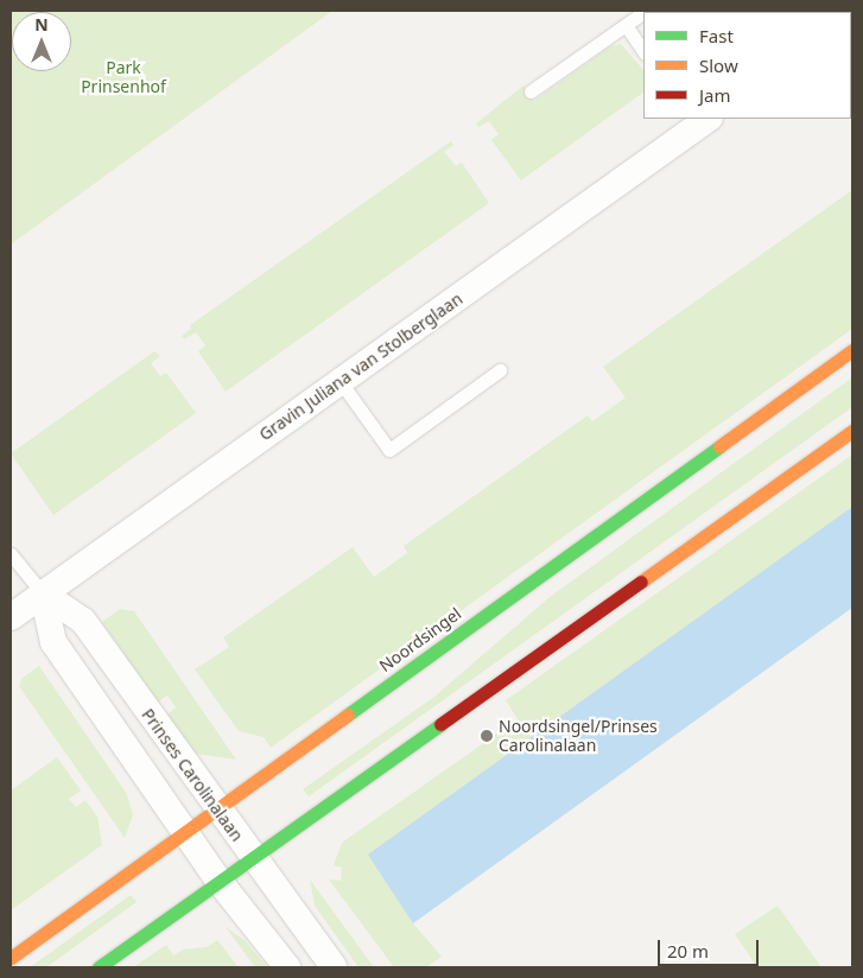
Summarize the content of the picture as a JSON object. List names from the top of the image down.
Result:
{
  "streets": {
    "main road": ["Noordsingel"],
    "street": ["Gravin Juliana van Stolberglaan", "Prinses Carolinalaan"]
  },
  "crossings": [
    ["Gravin Juliana van Stolberglaan", "Prinses Carolinalaan"],
    ["Noordsingel", "Prinses Carolinalaan"]
  ],
  "parks": ["Park Prinsenhof"],
  "places": ["Noordsingel/Prinses Carolinalaan"],
  "legend": ["Fast", "Slow", "Jam"],
  "scale_bar": "20 m",
  "north": "top"
}
